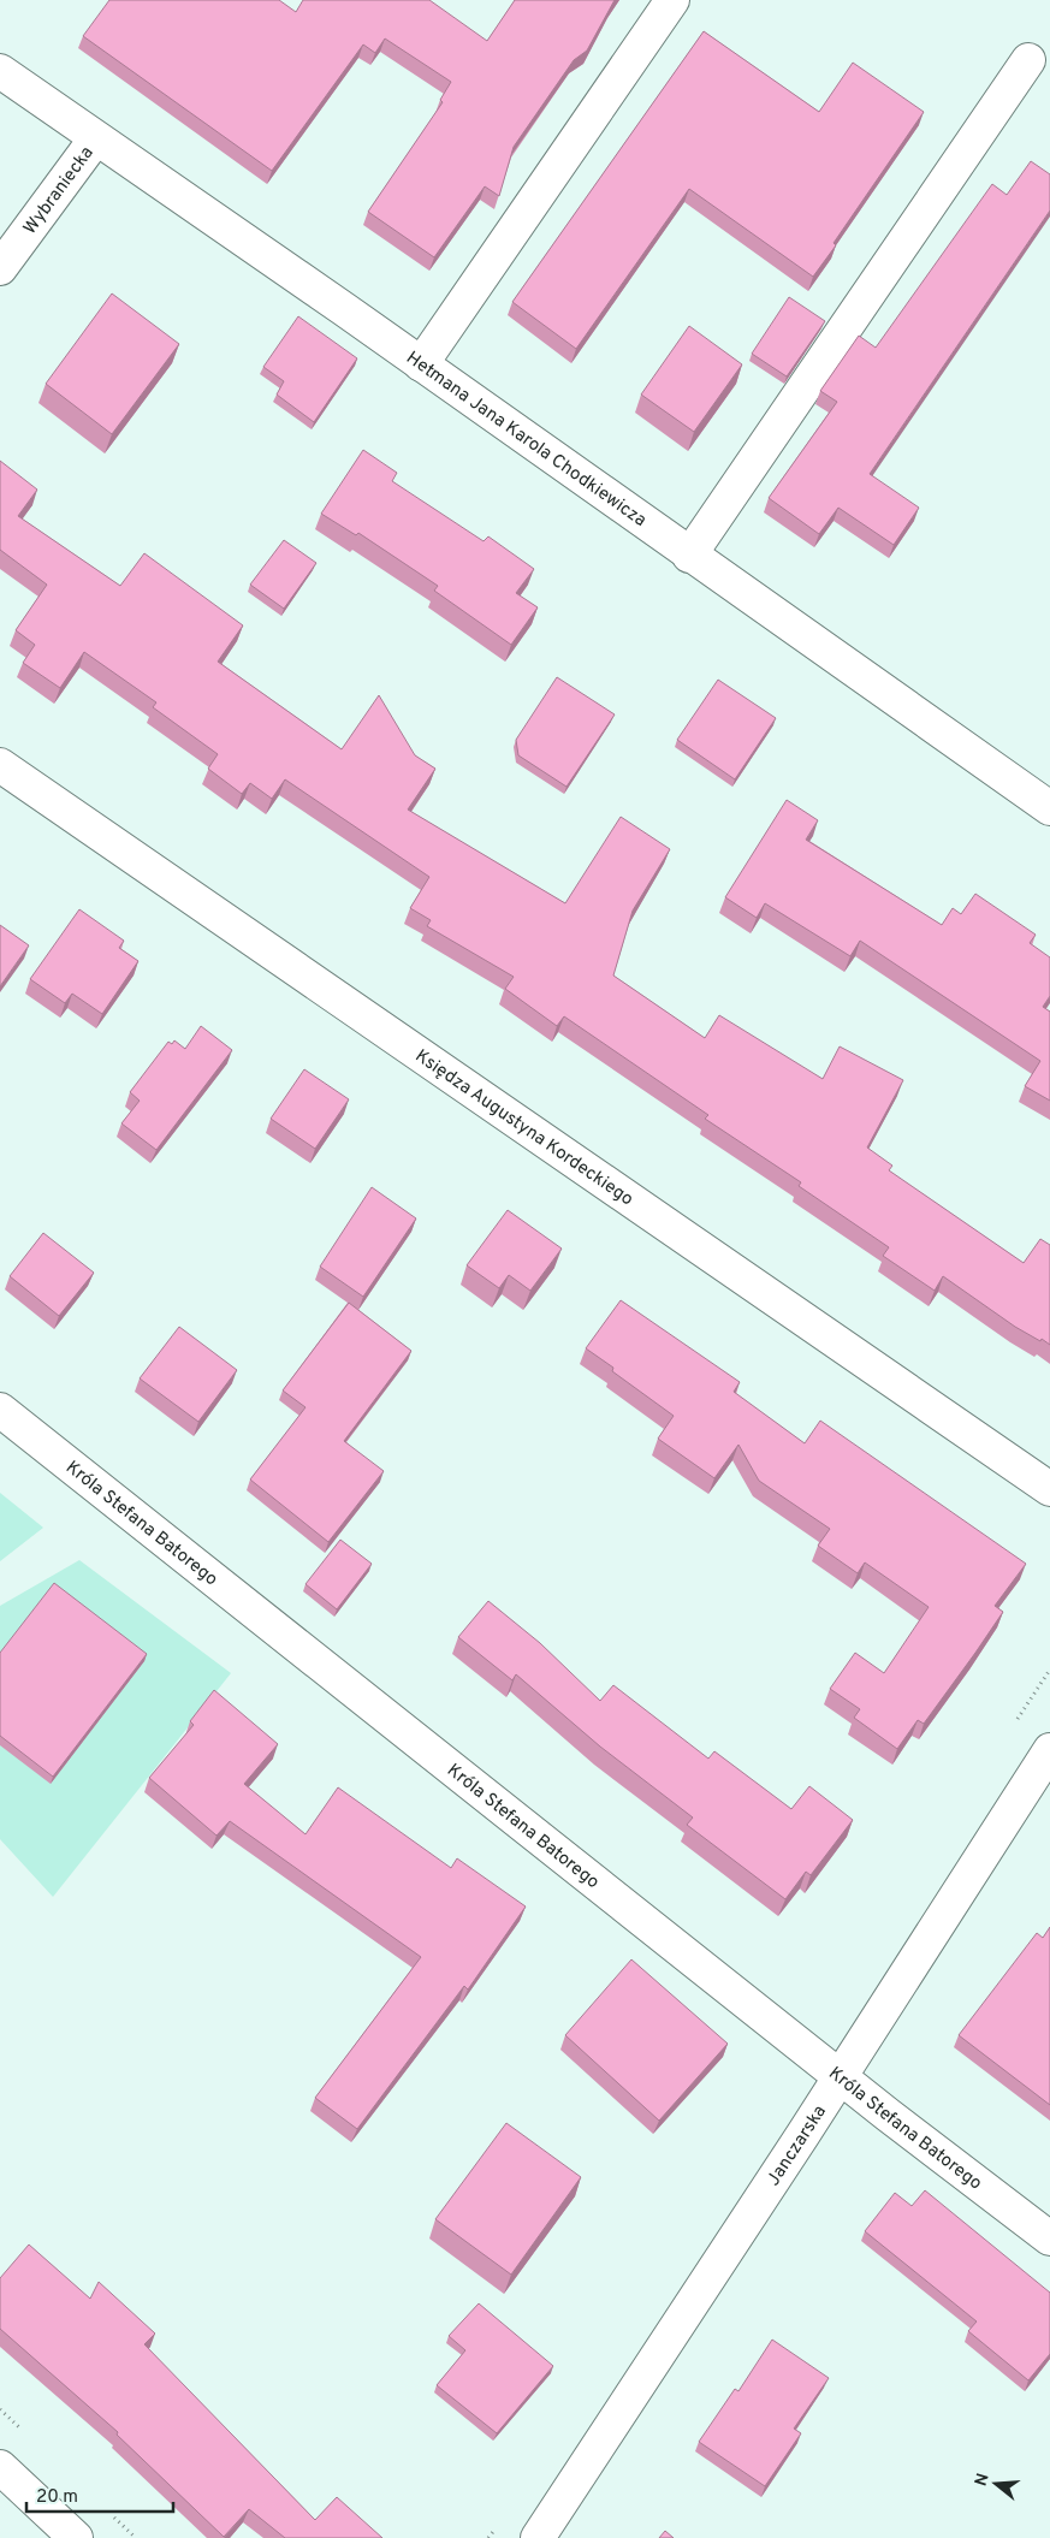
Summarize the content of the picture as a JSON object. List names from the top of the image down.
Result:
{
  "streets": {
    "street": [
      "Wybraniecka",
      "Hetmana Jana Karola Chodkiewicza",
      "Księdza Augustyna Kordeckiego",
      "Króla Stefana Batorego",
      "Janczarska"
    ]
  },
  "crossings": [
    ["Wybraniecka", "Hetmana Jana Karola Chodkiewicza"],
    ["Króla Stefana Batorego", "Janczarska"]
  ],
  "scale_bar": "20 m",
  "north": "left"
}
